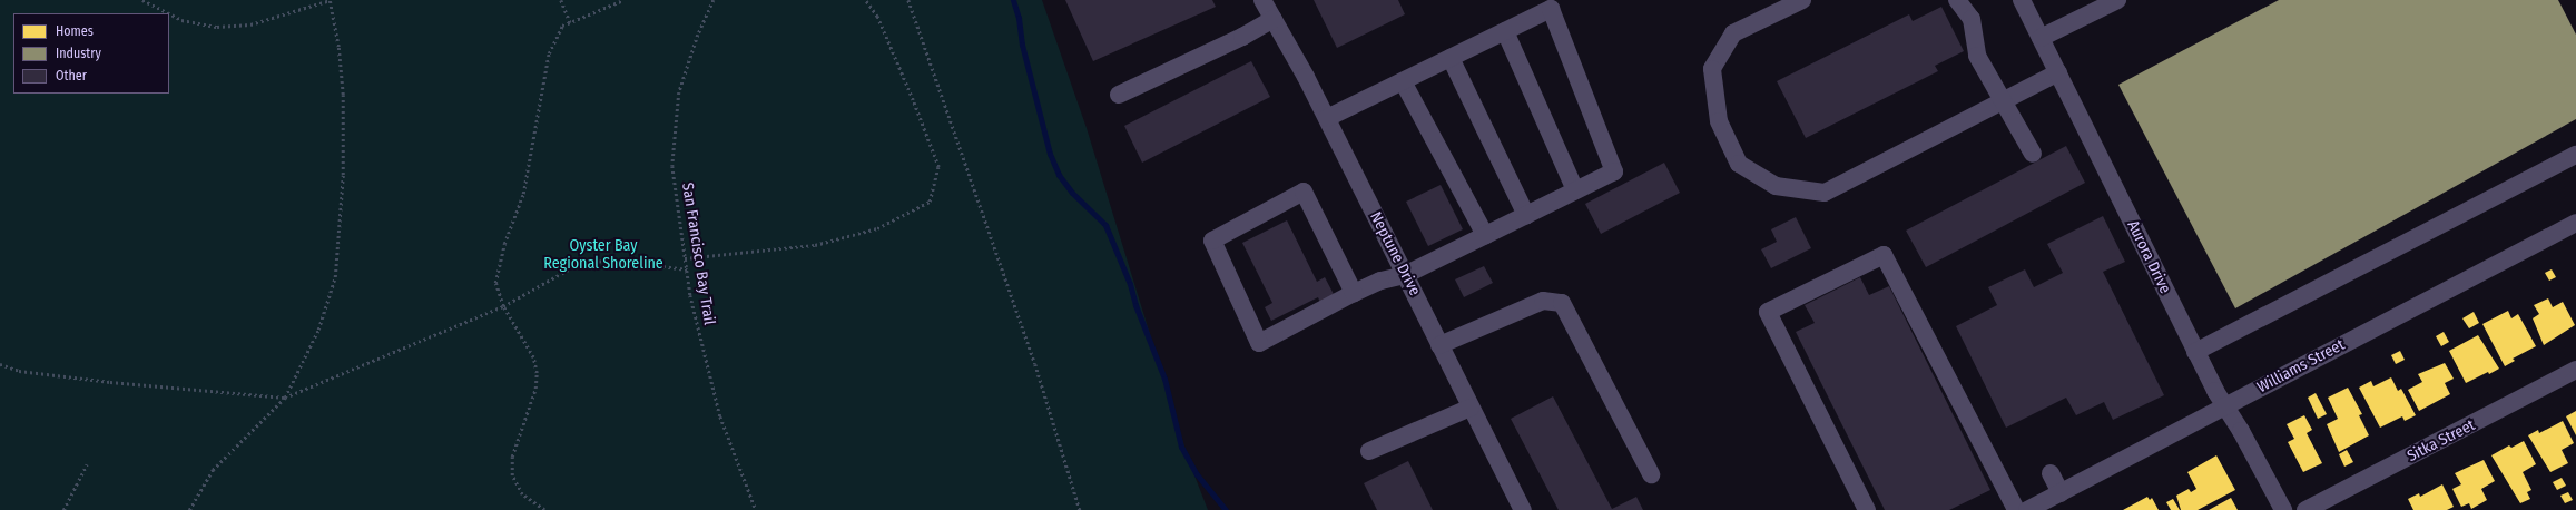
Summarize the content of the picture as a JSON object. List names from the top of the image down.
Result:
{
  "streets": {
    "street": [
      "Neptune Drive",
      "Aurora Drive",
      "Williams Street",
      "Sitka Street"
    ],
    "path": ["San Francisco Bay Trail"]
  },
  "crossings": [
    ["Aurora Drive", "Williams Street"]
  ],
  "parks": ["Oyster Bay Regional Shoreline"],
  "legend": ["Homes", "Industry", "Other"]
}
